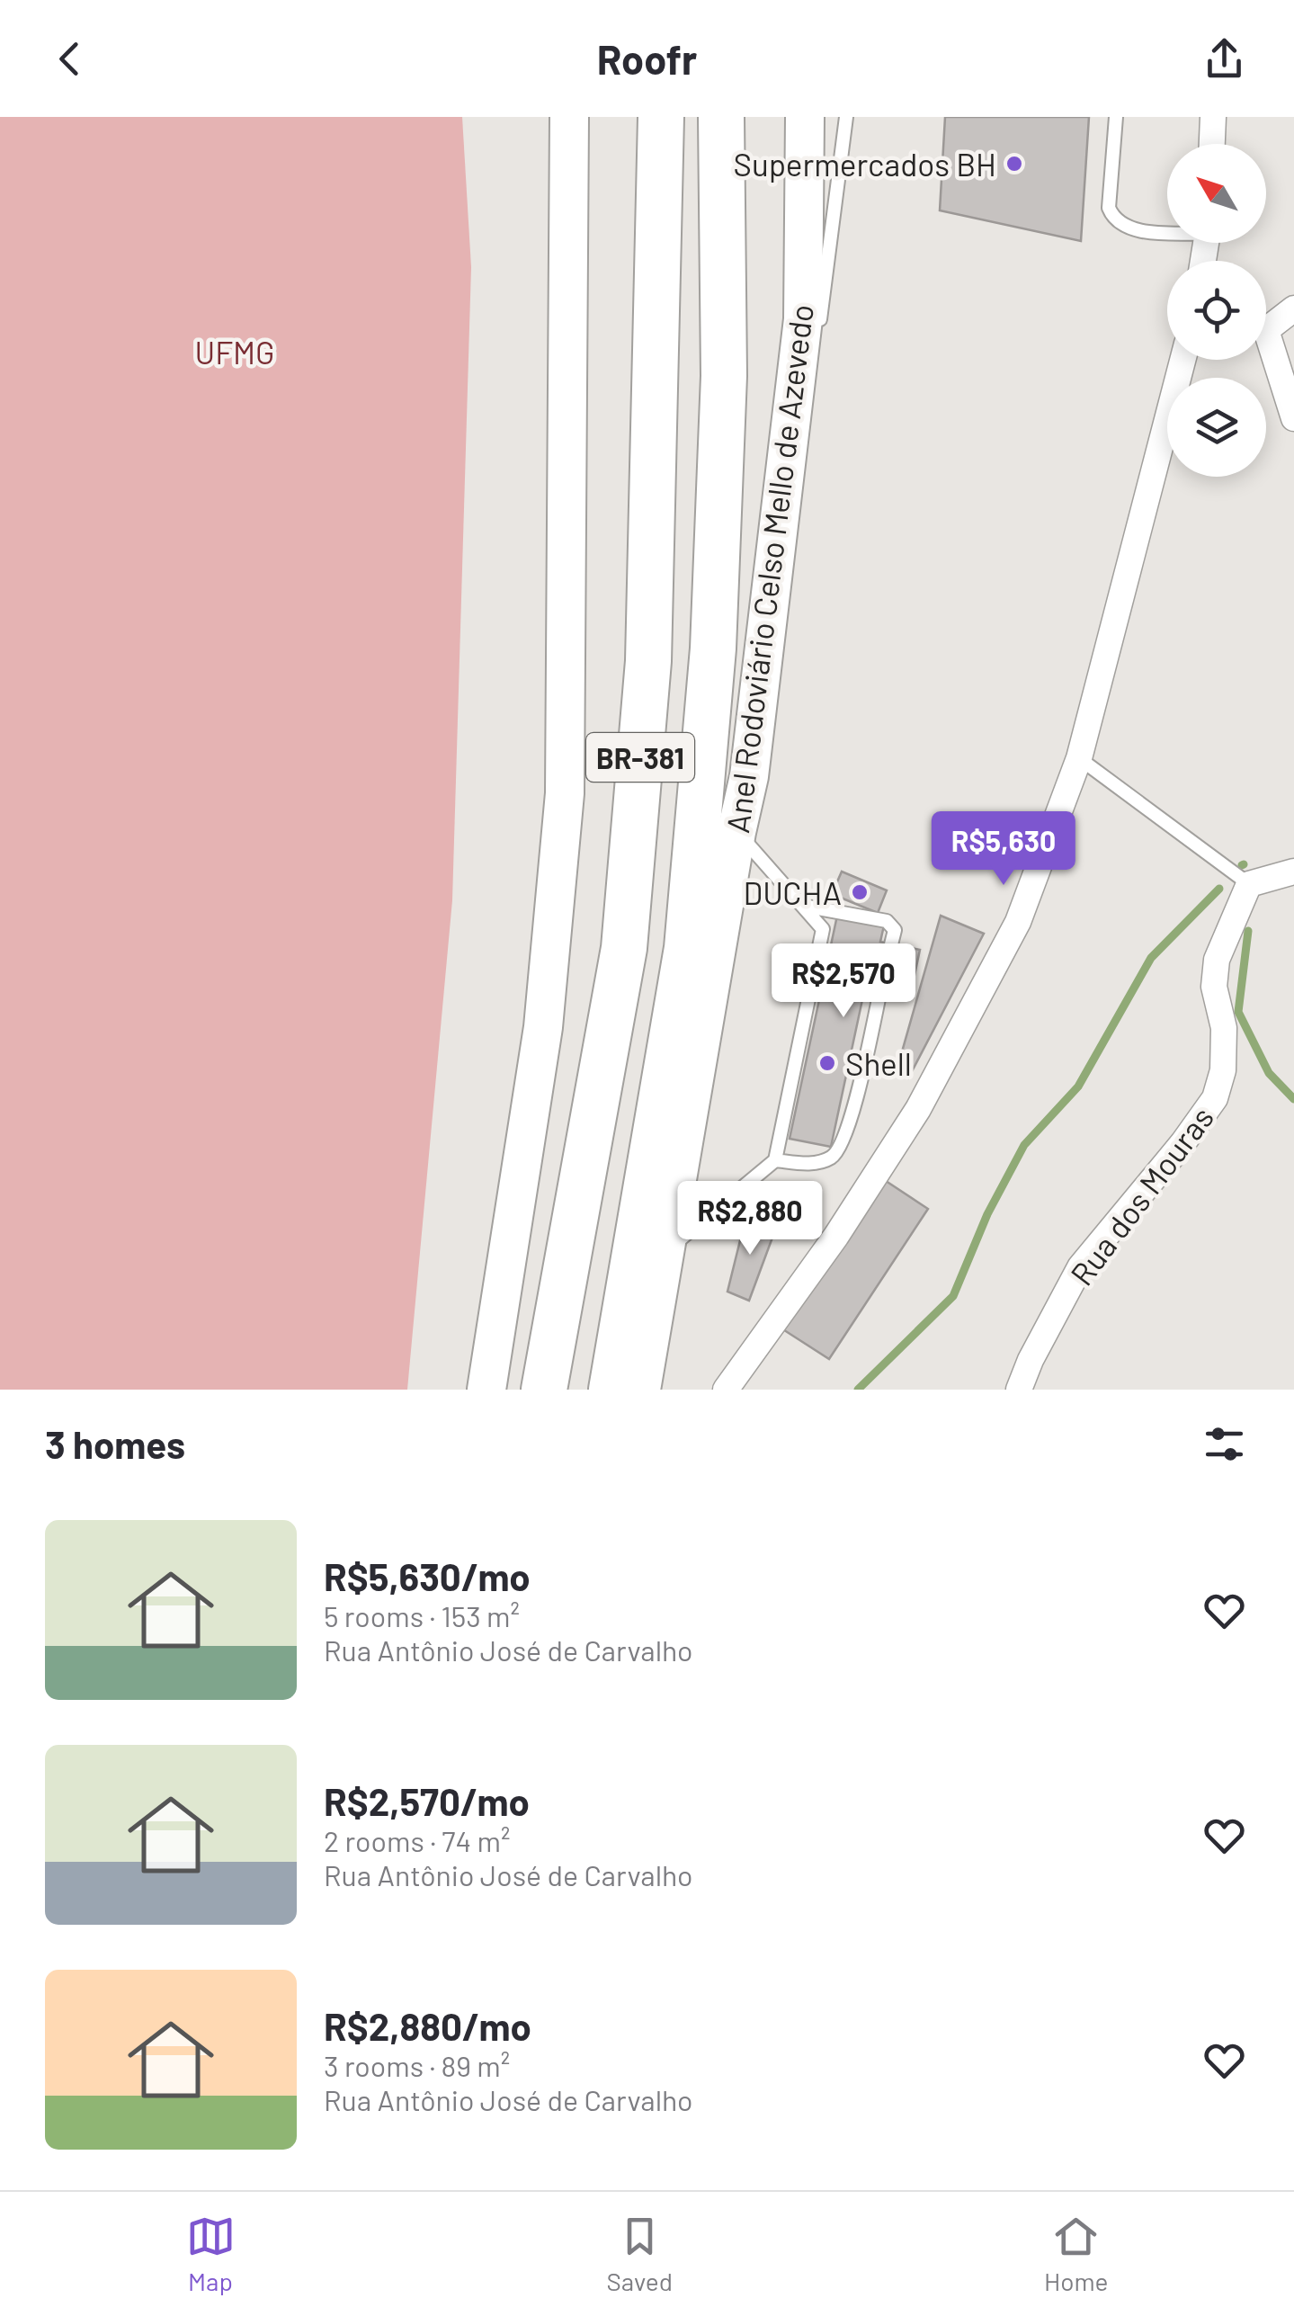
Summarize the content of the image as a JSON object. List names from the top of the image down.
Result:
{
  "streets": {
    "highway": ["Anel Rodoviário Celso Mello de Azevedo", "BR-381"],
    "street": ["Rua dos Mouras"]
  },
  "parks": ["UFMG"],
  "places": ["Supermercados BH", "DUCHA", "Shell"],
  "north": "top left",
  "page": {
    "header": "Roofr",
    "price": ["R$5,630", "R$2,570", "R$2,880"],
    "heading": "3 homes",
    "list": [
      {
        "name": "R$5,630/mo",
        "note": "5 rooms · 153 m² · Rua Antônio José de Carvalho"
      },
      {
        "name": "R$2,570/mo",
        "note": "2 rooms · 74 m² · Rua Antônio José de Carvalho"
      },
      {
        "name": "R$2,880/mo",
        "note": "3 rooms · 89 m² · Rua Antônio José de Carvalho"
      }
    ],
    "tabs": ["Map", "Saved", "Home"]
  }
}
